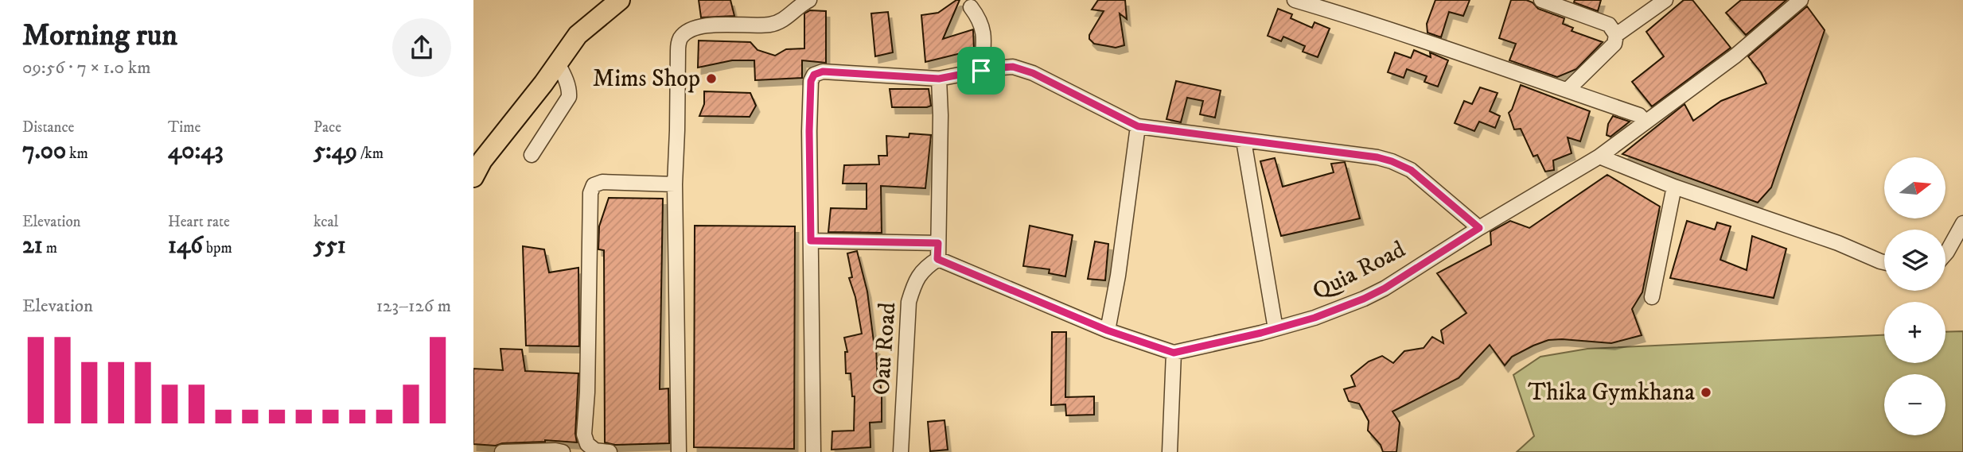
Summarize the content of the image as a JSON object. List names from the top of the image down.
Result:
{
  "streets": {
    "street": ["Quia Road", "Oau Road"]
  },
  "places": ["Mims Shop", "Thika Gymkhana"],
  "north": "right",
  "page": {
    "heading": ["Morning run", "09:56 · 7 × 1.0 km"],
    "stats": [
      ["Distance", "7.00 km"],
      ["Time", "40:43"],
      ["Pace", "5:49 /km"],
      ["Elevation", "21 m"],
      ["Heart rate", "146 bpm"],
      ["kcal", "551"]
    ],
    "map_buttons": ["+", "−"],
    "chart": ["Elevation", "123–126 m"]
  }
}
